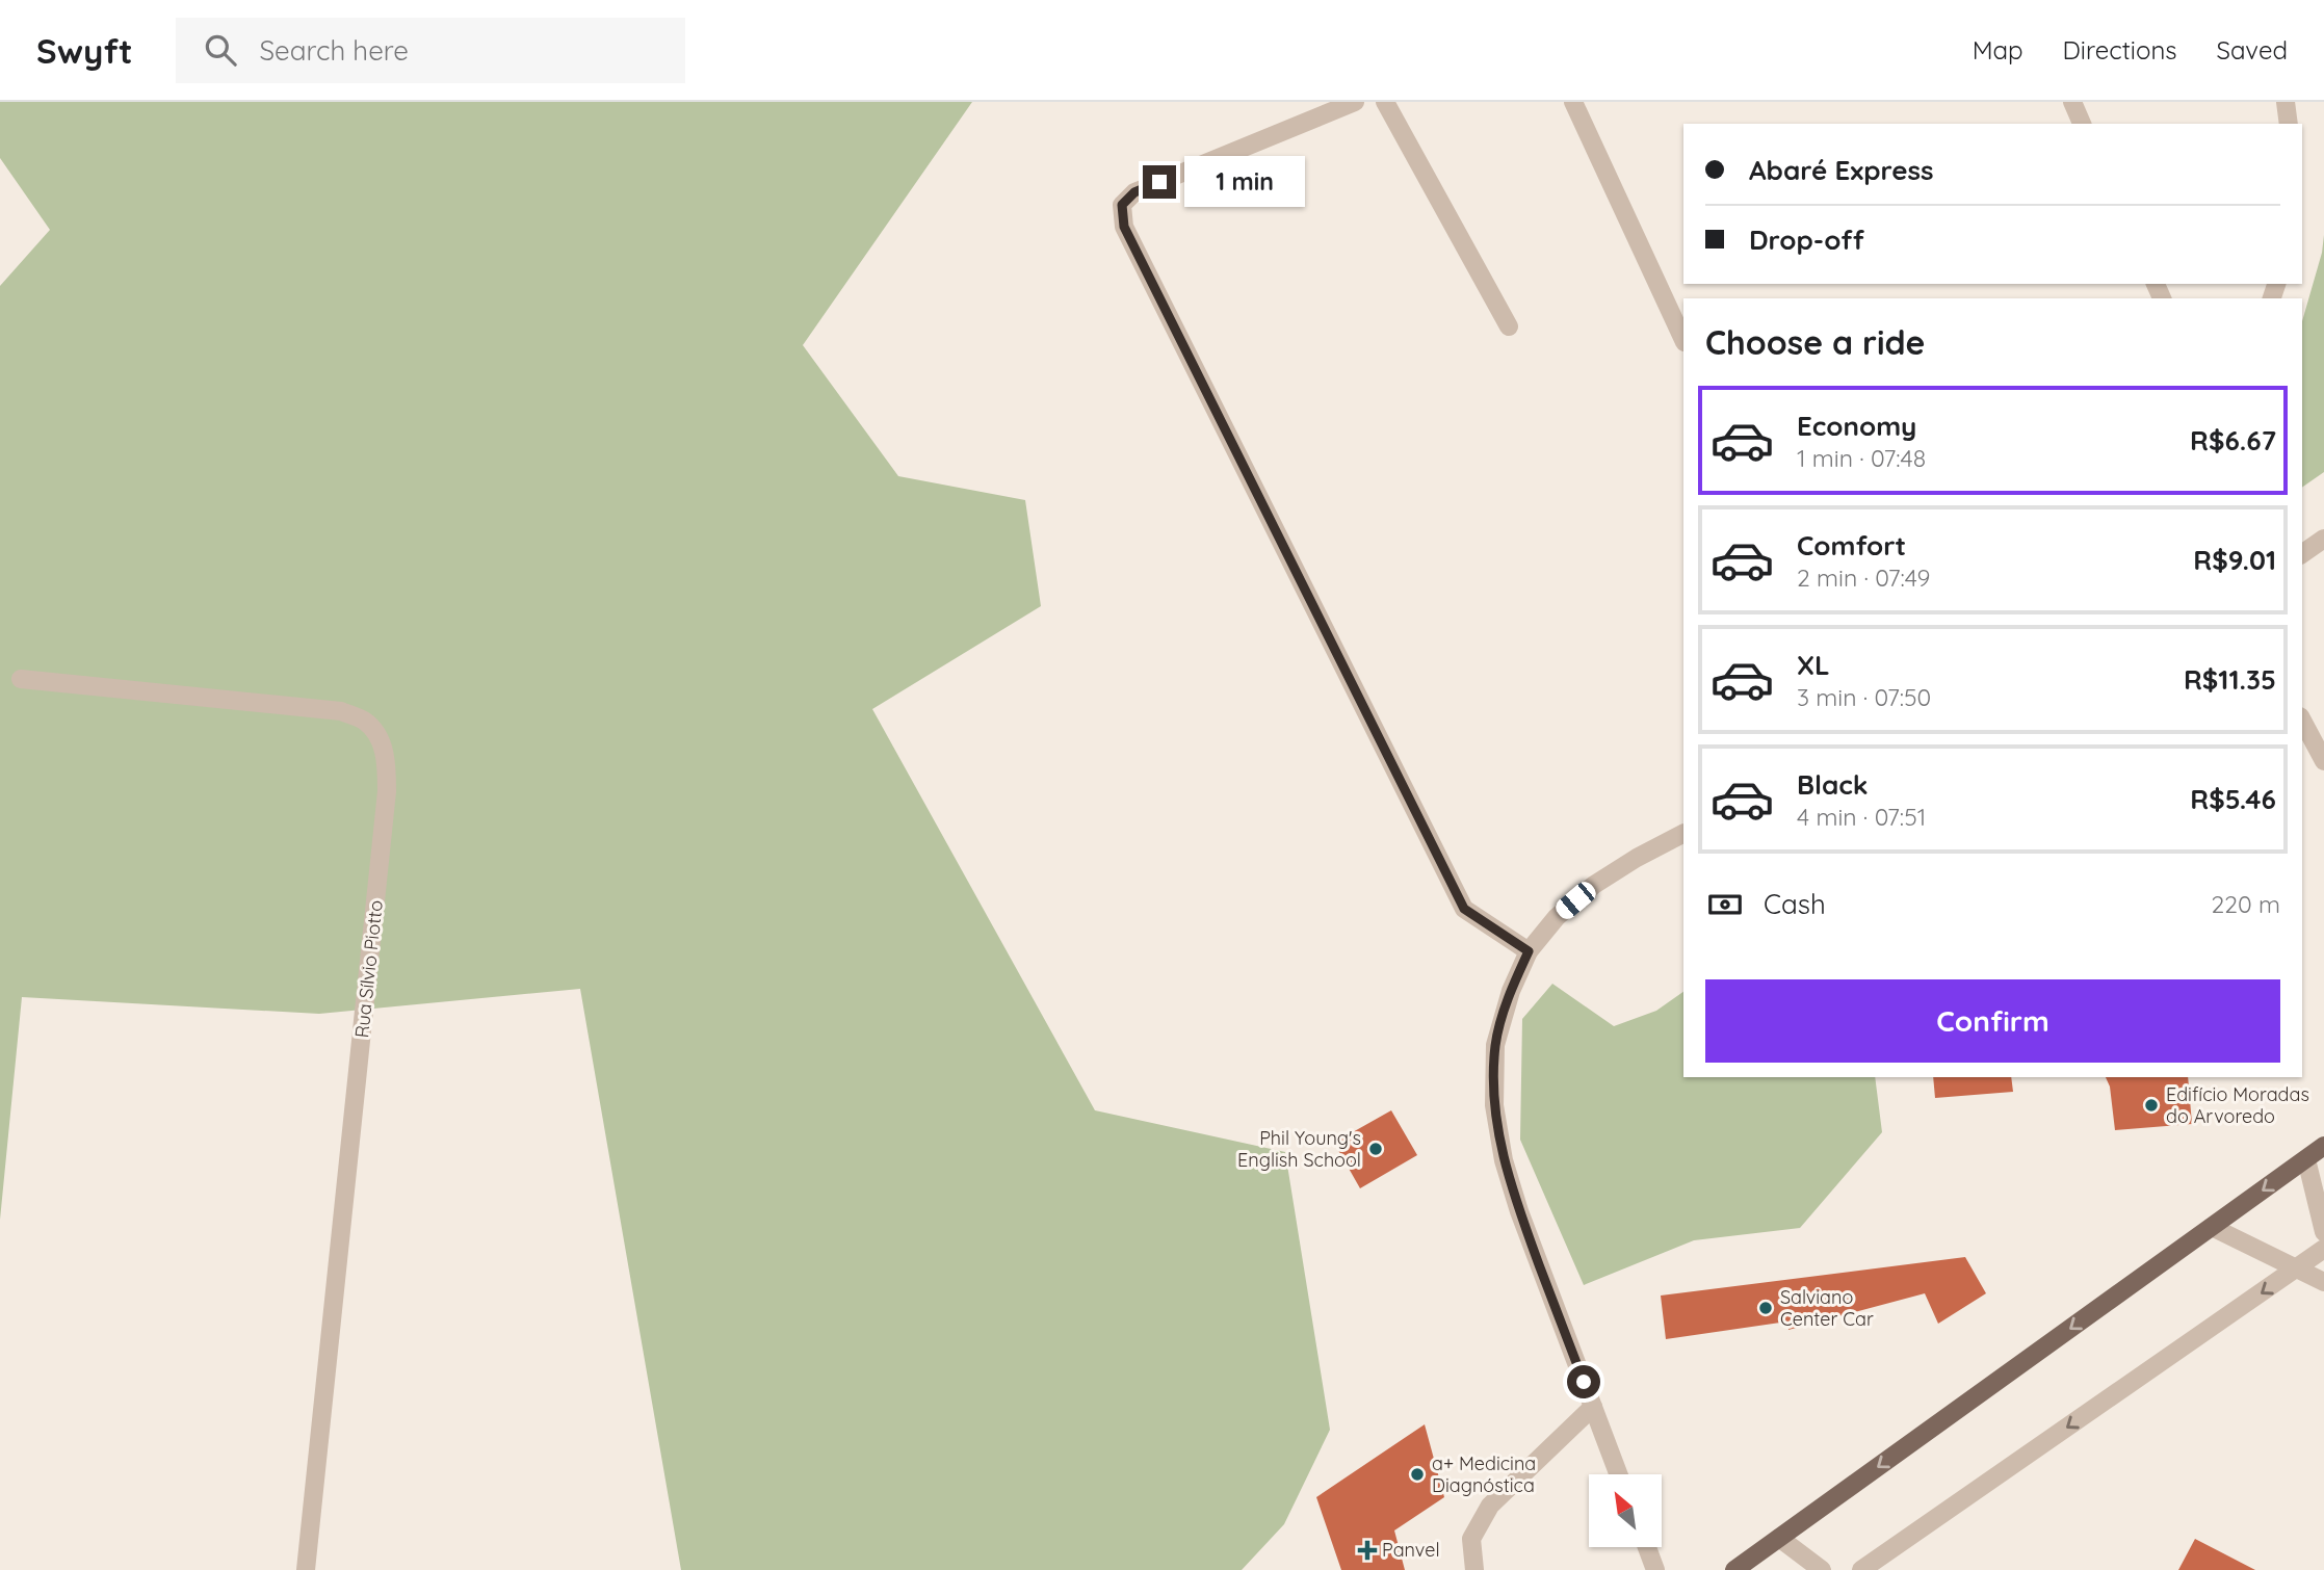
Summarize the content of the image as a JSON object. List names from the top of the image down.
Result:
{
  "streets": {
    "street": ["Rua Sílvio Piotto"]
  },
  "places": {
    "other": [
      "Edifício Moradas do Arvoredo",
      "Phil Young's English School",
      "Salviano Center Car",
      "a+ Medicina Diagnóstica"
    ],
    "health": ["Panvel"]
  },
  "north": "top left",
  "page": {
    "header": "Swyft",
    "search": "Search here",
    "nav": ["Map", "Directions", "Saved"],
    "banner": ["Abaré Express", "Drop-off"],
    "bubble": "1 min",
    "heading": "Choose a ride",
    "list": [
      {
        "name": "Economy",
        "note": "1 min · 07:48",
        "value": "R$6.67"
      },
      {
        "name": "Comfort",
        "note": "2 min · 07:49",
        "value": "R$9.01"
      },
      {
        "name": "XL",
        "note": "3 min · 07:50",
        "value": "R$11.35"
      },
      {
        "name": "Black",
        "note": "4 min · 07:51",
        "value": "R$5.46"
      }
    ],
    "pay": ["Cash", "220 m"],
    "buttons": "Confirm"
  }
}
